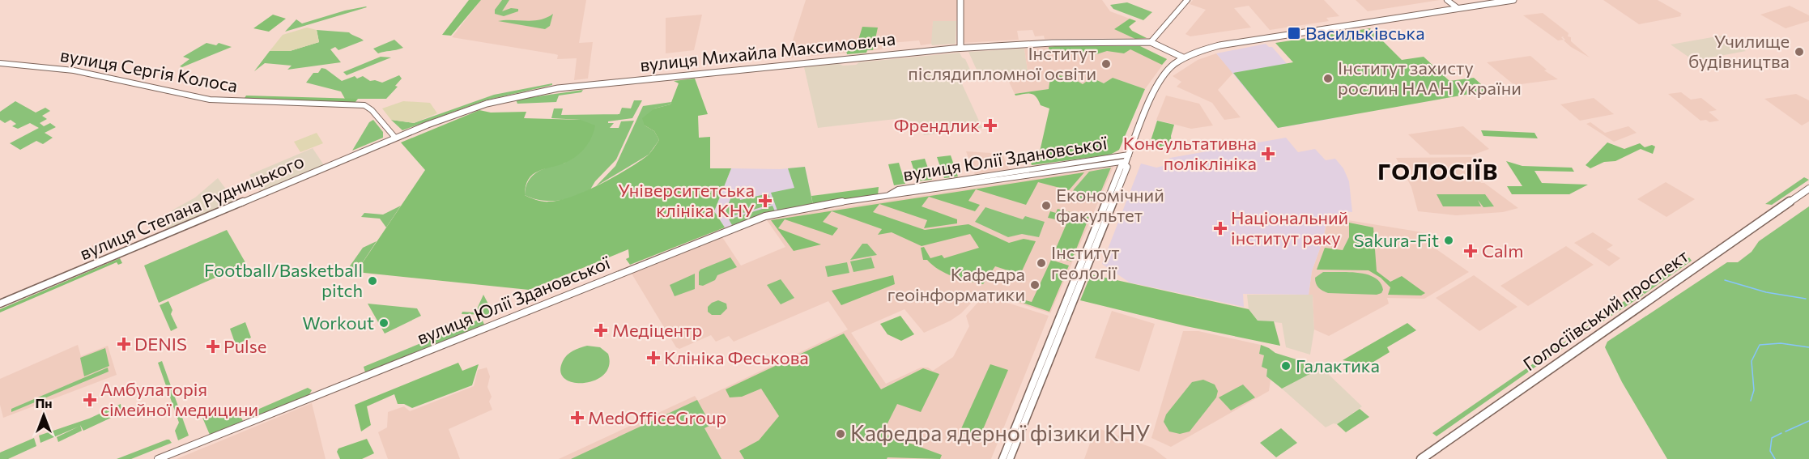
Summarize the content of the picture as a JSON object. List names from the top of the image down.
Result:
{
  "streets": {
    "highway": ["Голосіївський проспект"],
    "main road": ["вулиця Михайла Максимовича", "вулиця Степана Рудницького"],
    "street": ["вулиця Сергія Колоса", "вулиця Юлії Здановської"]
  },
  "crossings": [
    ["вулиця Михайла Максимовича", "вулиця Сергія Колоса"],
    ["вулиця Михайла Максимовича", "вулиця Степана Рудницького"],
    ["вулиця Сергія Колоса", "вулиця Степана Рудницького"]
  ],
  "districts": ["ГОЛОСІЇВ"],
  "places": {
    "transit": ["Васильківська"],
    "other": [
      "Училище будівництва",
      "Інститут післядипломної освіти",
      "Інститут захисту рослин НААН України",
      "Економічний факультет",
      "Sakura-Fit",
      "Інститут геології",
      "Football/Basketball pitch",
      "Кафедра геоінформатики",
      "Workout",
      "Галактика",
      "Кафедра ядерної фізики КНУ"
    ],
    "health": [
      "Френдлик",
      "Консультативна поліклініка",
      "Університетська клініка КНУ",
      "Національний інститут раку",
      "Calm",
      "Медіцентр",
      "DENIS",
      "Pulse",
      "Клініка Феськова",
      "Амбулаторія сімейної медицини",
      "MedOfficeGroup"
    ]
  },
  "north": "top"
}
